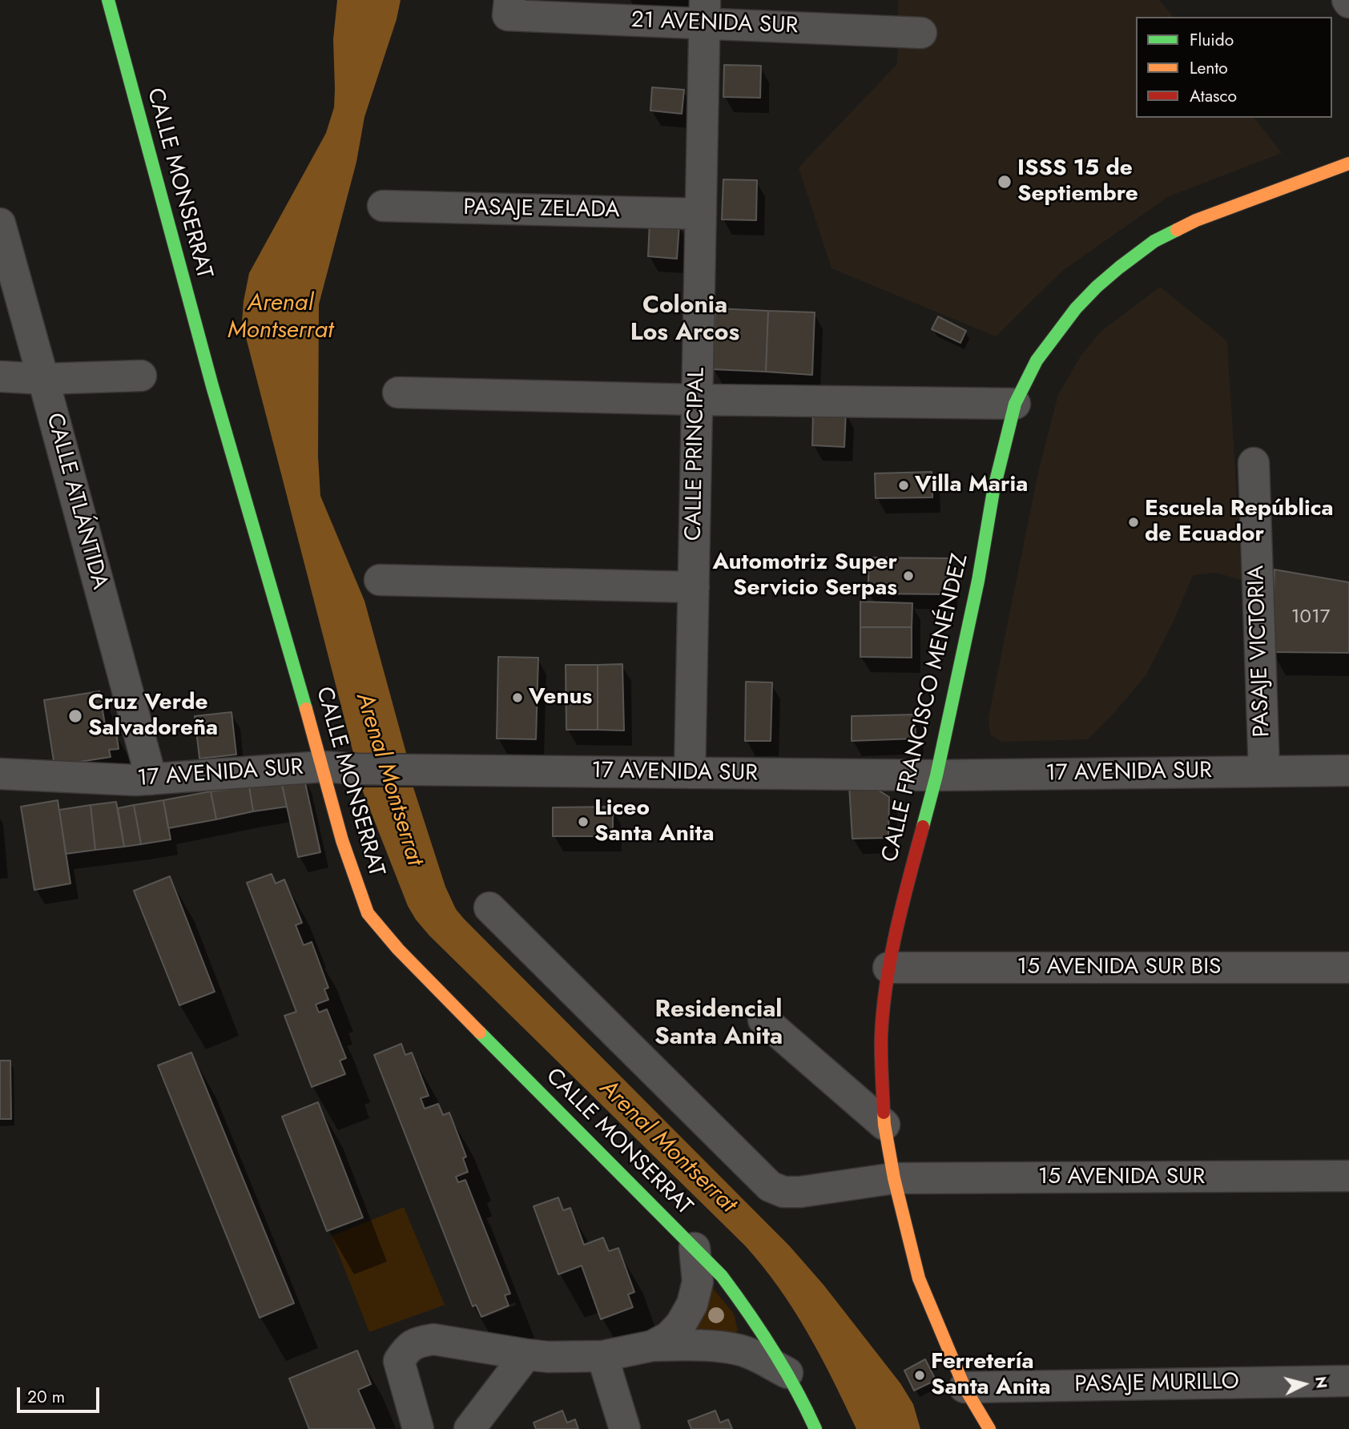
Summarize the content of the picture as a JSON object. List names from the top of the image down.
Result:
{
  "streets": {
    "street": [
      "21 AVENIDA SUR",
      "CALLE MONSERRAT",
      "PASAJE ZELADA",
      "CALLE PRINCIPAL",
      "CALLE ATLÁNTIDA",
      "PASAJE VICTORIA",
      "CALLE FRANCISCO MENÉNDEZ",
      "17 AVENIDA SUR",
      "15 AVENIDA SUR BIS",
      "15 AVENIDA SUR",
      "PASAJE MURILLO"
    ]
  },
  "crossings": [
    ["21 AVENIDA SUR", "CALLE PRINCIPAL"],
    ["CALLE MONSERRAT", "17 AVENIDA SUR"],
    ["PASAJE ZELADA", "CALLE PRINCIPAL"],
    ["CALLE PRINCIPAL", "17 AVENIDA SUR"],
    ["CALLE ATLÁNTIDA", "17 AVENIDA SUR"],
    ["PASAJE VICTORIA", "17 AVENIDA SUR"],
    ["CALLE FRANCISCO MENÉNDEZ", "17 AVENIDA SUR"],
    ["CALLE FRANCISCO MENÉNDEZ", "15 AVENIDA SUR BIS"],
    ["CALLE FRANCISCO MENÉNDEZ", "15 AVENIDA SUR"],
    ["CALLE FRANCISCO MENÉNDEZ", "PASAJE MURILLO"]
  ],
  "districts": ["Colonia Los Arcos", "Residencial Santa Anita"],
  "water": ["Arenal Montserrat"],
  "places": [
    "ISSS 15 de Septiembre",
    "Villa Maria",
    "Escuela República de Ecuador",
    "Automotriz Super Servicio Serpas",
    "Venus",
    "Cruz Verde Salvadoreña",
    "Liceo Santa Anita",
    "Ferretería Santa Anita"
  ],
  "house_numbers": ["1017"],
  "legend": ["Fluido", "Lento", "Atasco"],
  "scale_bar": "20 m",
  "north": "right"
}
